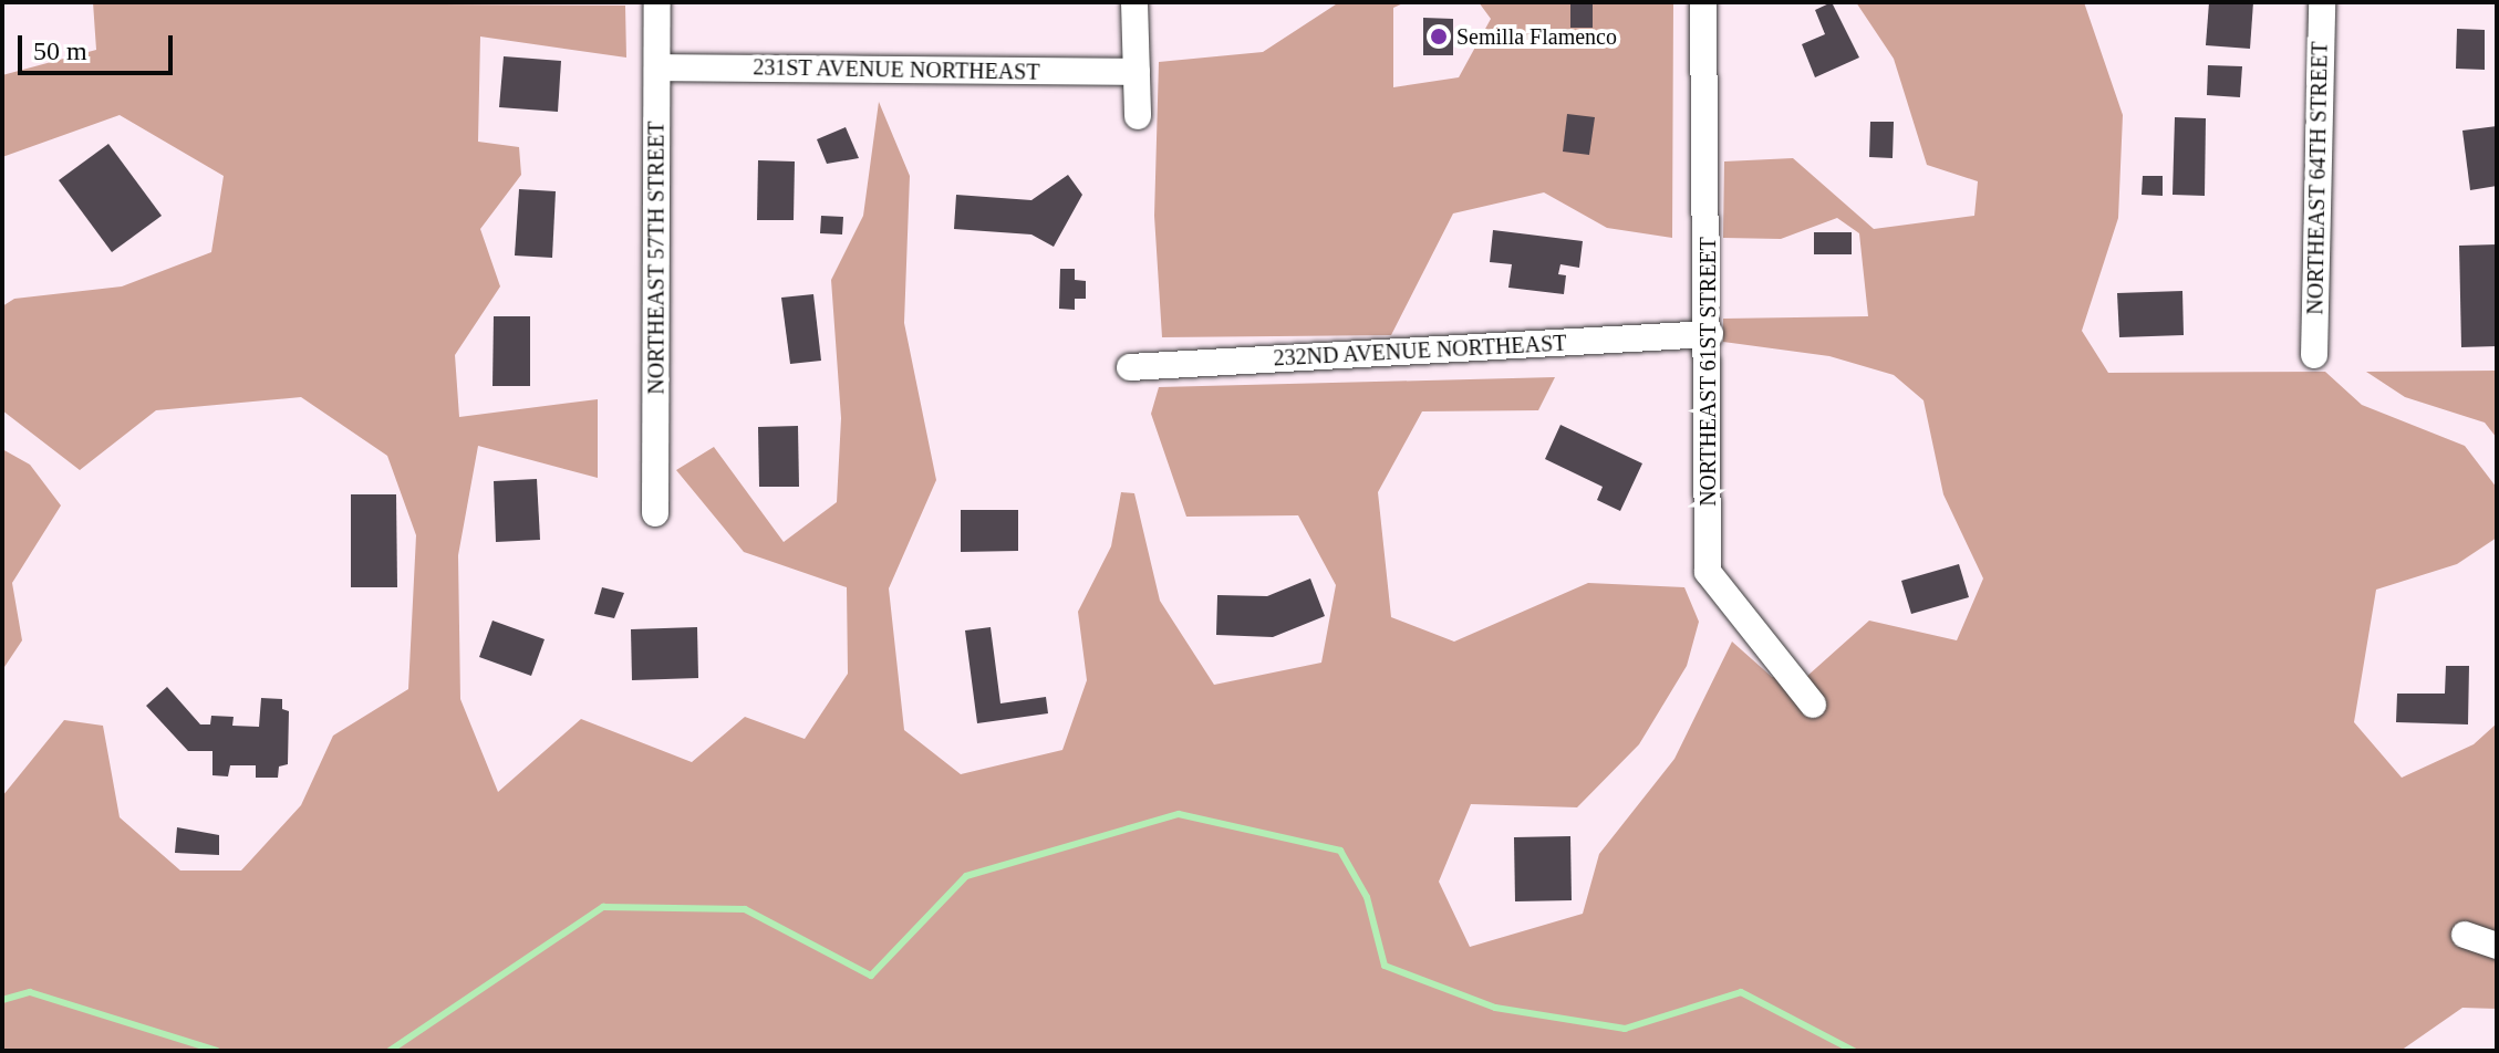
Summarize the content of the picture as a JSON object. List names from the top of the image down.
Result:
{
  "streets": {
    "street": [
      "231ST AVENUE NORTHEAST",
      "NORTHEAST 64TH STREET",
      "NORTHEAST 57TH STREET",
      "232ND AVENUE NORTHEAST",
      "NORTHEAST 61ST STREET"
    ]
  },
  "crossings": [
    ["231ST AVENUE NORTHEAST", "NORTHEAST 57TH STREET"],
    ["232ND AVENUE NORTHEAST", "NORTHEAST 61ST STREET"]
  ],
  "places": ["Semilla Flamenco"],
  "scale_bar": "50 m"
}
